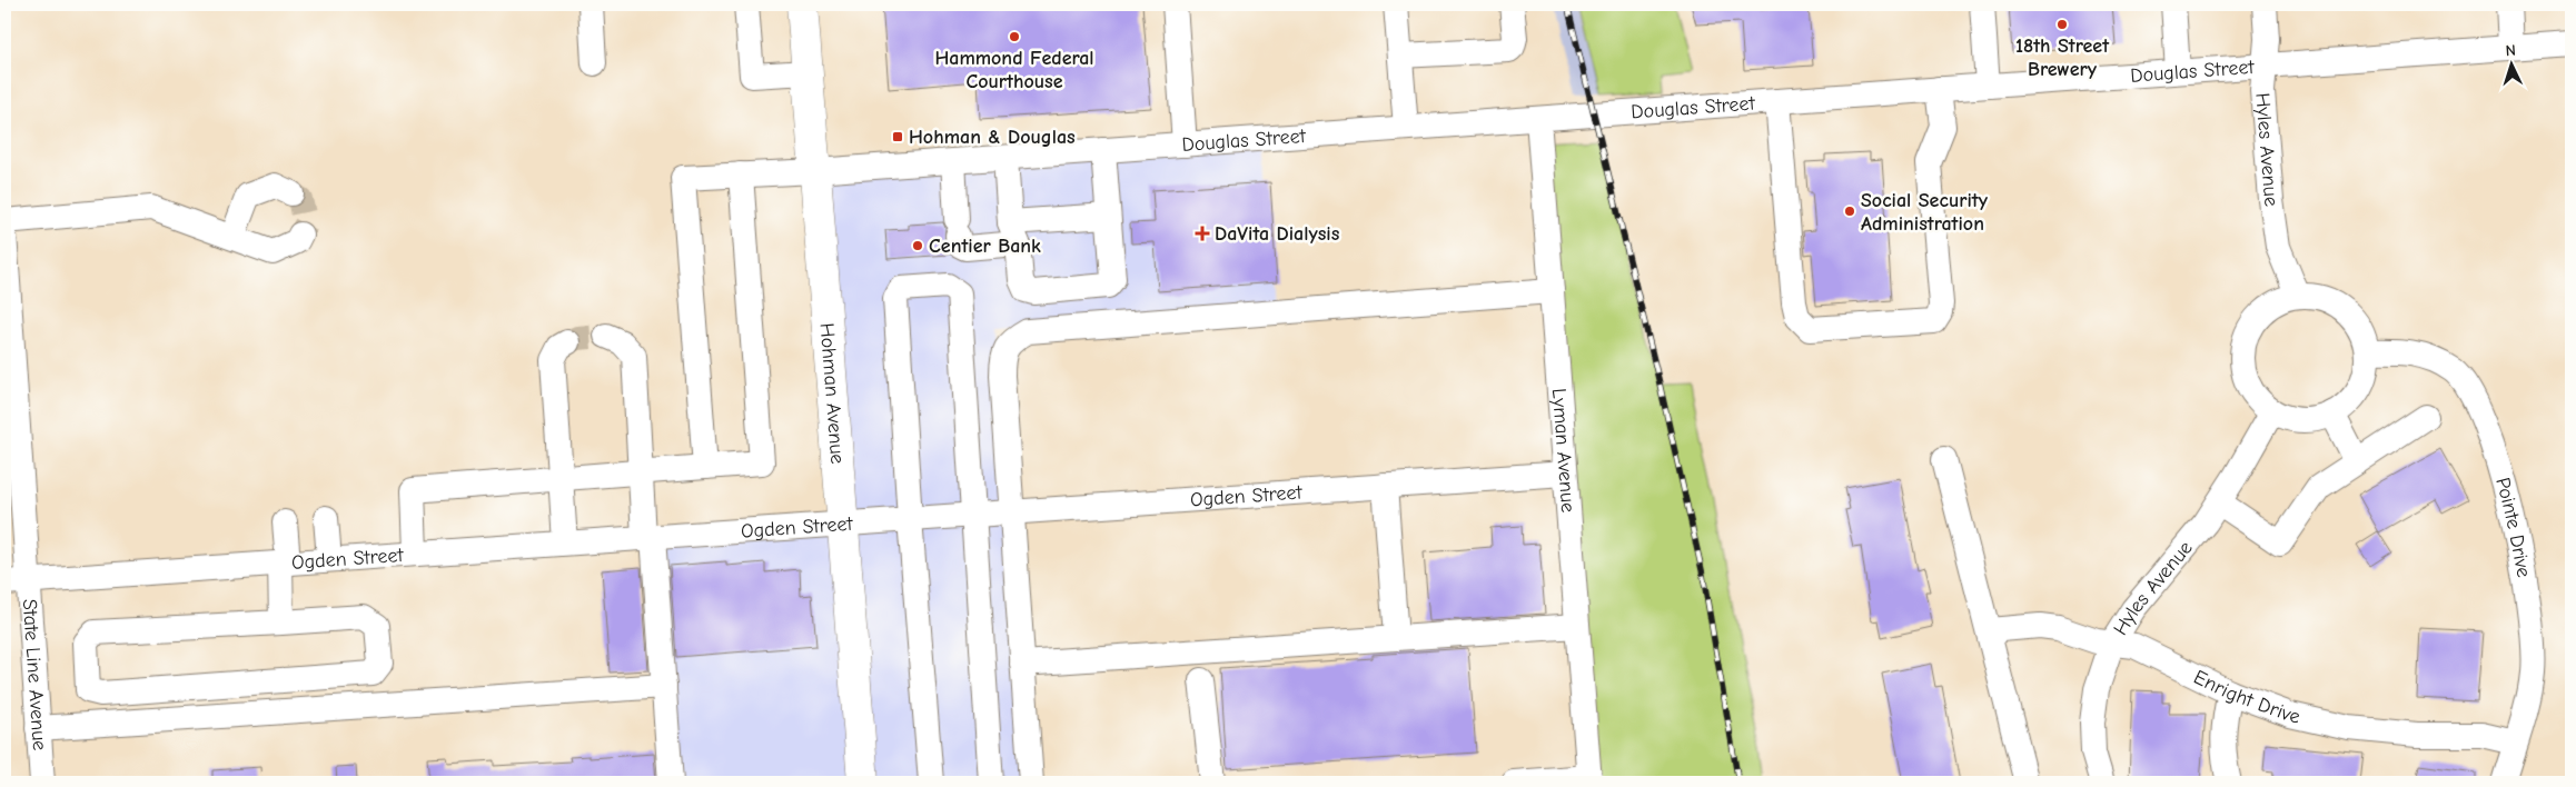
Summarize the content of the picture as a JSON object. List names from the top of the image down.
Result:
{
  "streets": {
    "main road": ["Hohman Avenue"],
    "street": [
      "Douglas Street",
      "Hyles Avenue",
      "Lyman Avenue",
      "Ogden Street",
      "Pointe Drive",
      "State Line Avenue",
      "Enright Drive"
    ]
  },
  "crossings": [
    ["Douglas Street", "Hyles Avenue"],
    ["Douglas Street", "Hohman Avenue"],
    ["Douglas Street", "Lyman Avenue"],
    ["Hyles Avenue", "Pointe Drive"],
    ["Hyles Avenue", "Enright Drive"],
    ["Hohman Avenue", "Ogden Street"],
    ["Lyman Avenue", "Ogden Street"],
    ["Ogden Street", "State Line Avenue"],
    ["Pointe Drive", "Enright Drive"]
  ],
  "places": {
    "other": [
      "18th Street Brewery",
      "Hammond Federal Courthouse",
      "Social Security Administration",
      "Centier Bank"
    ],
    "transit": ["Hohman & Douglas"],
    "health": ["DaVita Dialysis"]
  },
  "north": "top"
}
